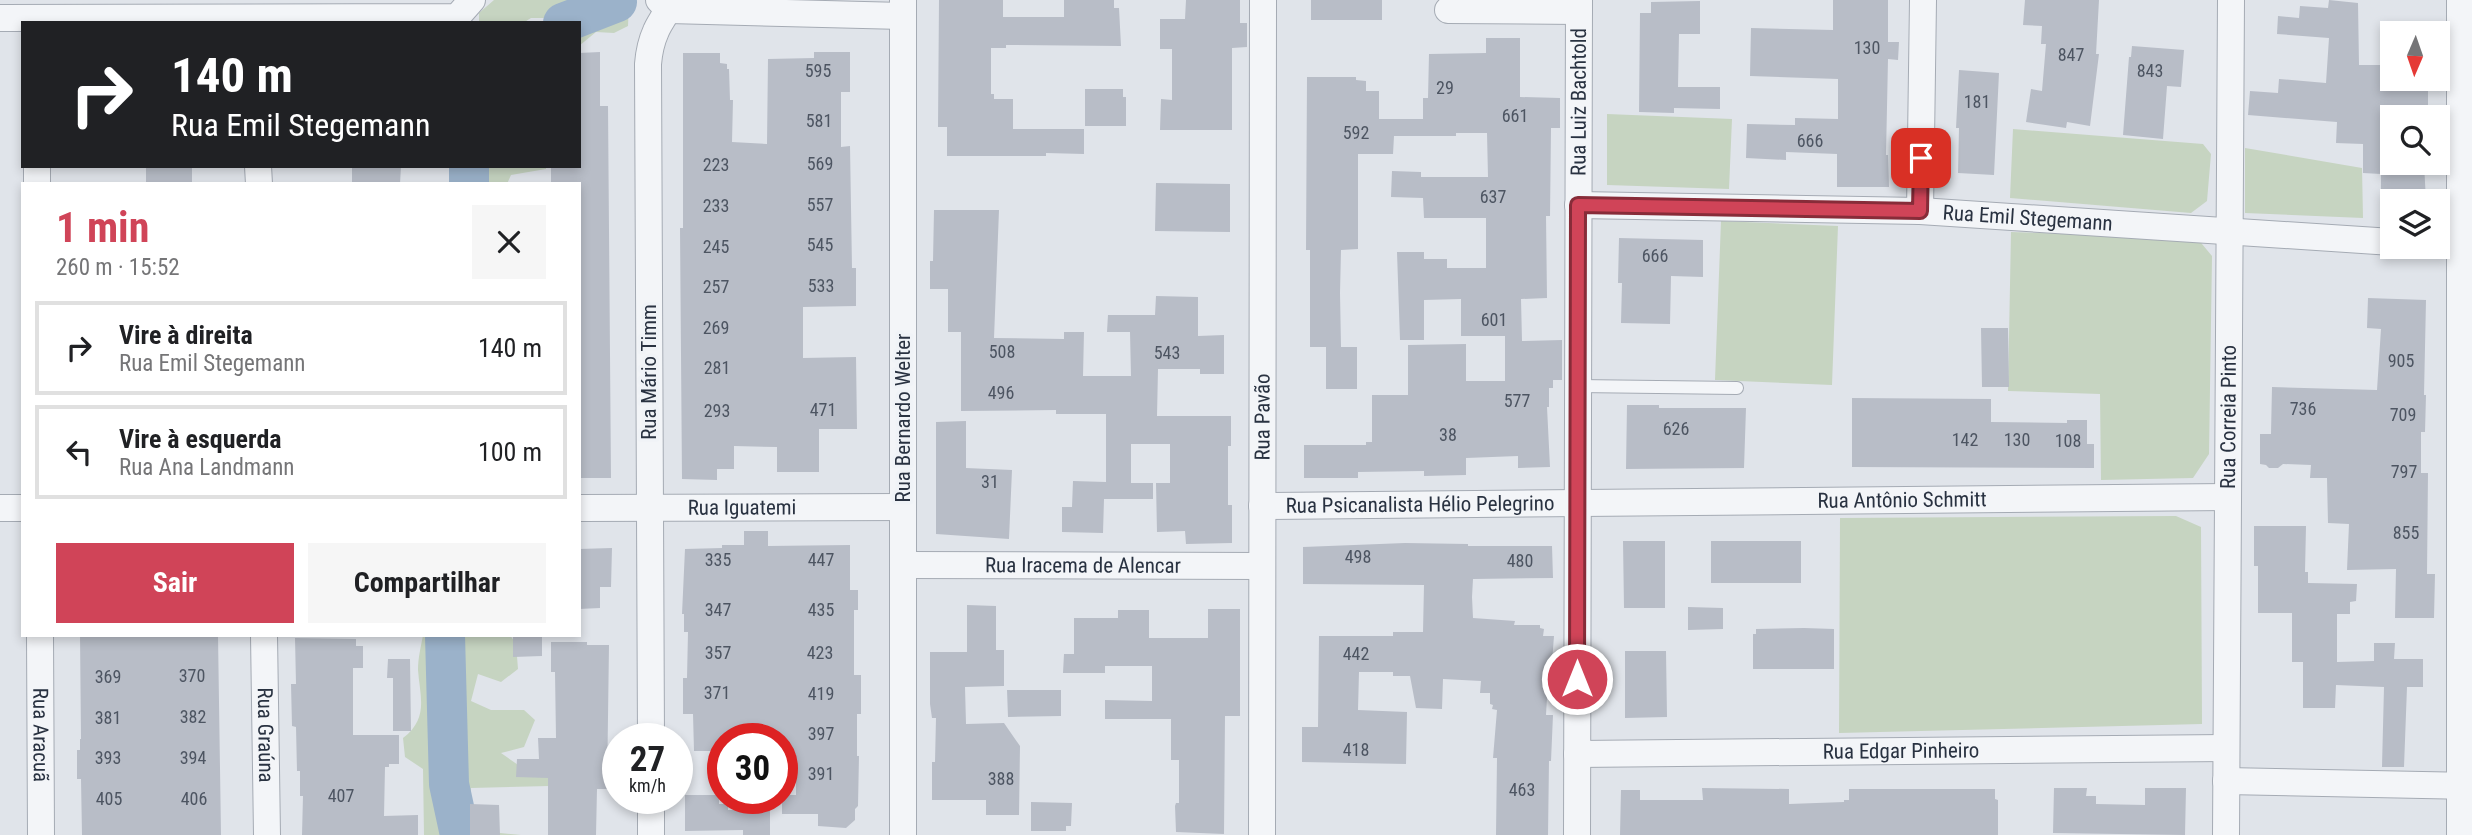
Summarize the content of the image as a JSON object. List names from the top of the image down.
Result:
{
  "streets": {
    "street": [
      "Rua Luiz Bachtold",
      "Rua Emil Stegemann",
      "Rua Mário Timm",
      "Rua Bernardo Welter",
      "Rua Pavão",
      "Rua Correia Pinto",
      "Rua Antônio Schmitt",
      "Rua Psicanalista Hélio Pelegrino",
      "Rua Iguatemi",
      "Rua Iracema de Alencar",
      "Rua Aracuã",
      "Rua Graúna",
      "Rua Edgar Pinheiro"
    ]
  },
  "crossings": [
    ["Rua Luiz Bachtold", "Rua Emil Stegemann"],
    ["Rua Luiz Bachtold", "Rua Antônio Schmitt"],
    ["Rua Luiz Bachtold", "Rua Psicanalista Hélio Pelegrino"],
    ["Rua Luiz Bachtold", "Rua Edgar Pinheiro"],
    ["Rua Emil Stegemann", "Rua Correia Pinto"],
    ["Rua Mário Timm", "Rua Iguatemi"],
    ["Rua Bernardo Welter", "Rua Iguatemi"],
    ["Rua Bernardo Welter", "Rua Iracema de Alencar"],
    ["Rua Pavão", "Rua Psicanalista Hélio Pelegrino"],
    ["Rua Pavão", "Rua Iracema de Alencar"],
    ["Rua Correia Pinto", "Rua Antônio Schmitt"],
    ["Rua Correia Pinto", "Rua Edgar Pinheiro"],
    ["Rua Antônio Schmitt", "Rua Psicanalista Hélio Pelegrino"]
  ],
  "house_numbers": [
    "130",
    "847",
    "595",
    "843",
    "29",
    "181",
    "661",
    "581",
    "592",
    "666",
    "569",
    "223",
    "637",
    "557",
    "233",
    "545",
    "245",
    "666",
    "533",
    "257",
    "601",
    "269",
    "508",
    "543",
    "905",
    "281",
    "496",
    "577",
    "736",
    "471",
    "293",
    "709",
    "626",
    "38",
    "142",
    "130",
    "108",
    "797",
    "31",
    "855",
    "498",
    "335",
    "447",
    "480",
    "347",
    "435",
    "357",
    "423",
    "442",
    "370",
    "369",
    "371",
    "419",
    "382",
    "381",
    "397",
    "418",
    "393",
    "394",
    "391",
    "388",
    "463",
    "407",
    "405",
    "406"
  ],
  "north": "bottom",
  "page": {
    "turn": ["140 m", "Rua Emil Stegemann"],
    "heading": ["1 min", "260 m · 15:52"],
    "list": [
      {
        "name": "Vire à direita",
        "note": "Rua Emil Stegemann",
        "value": "140 m"
      },
      {
        "name": "Vire à esquerda",
        "note": "Rua Ana Landmann",
        "value": "100 m"
      }
    ],
    "buttons": ["Sair", "Compartilhar"],
    "speed": "27 km/h",
    "limit": "30"
  }
}
